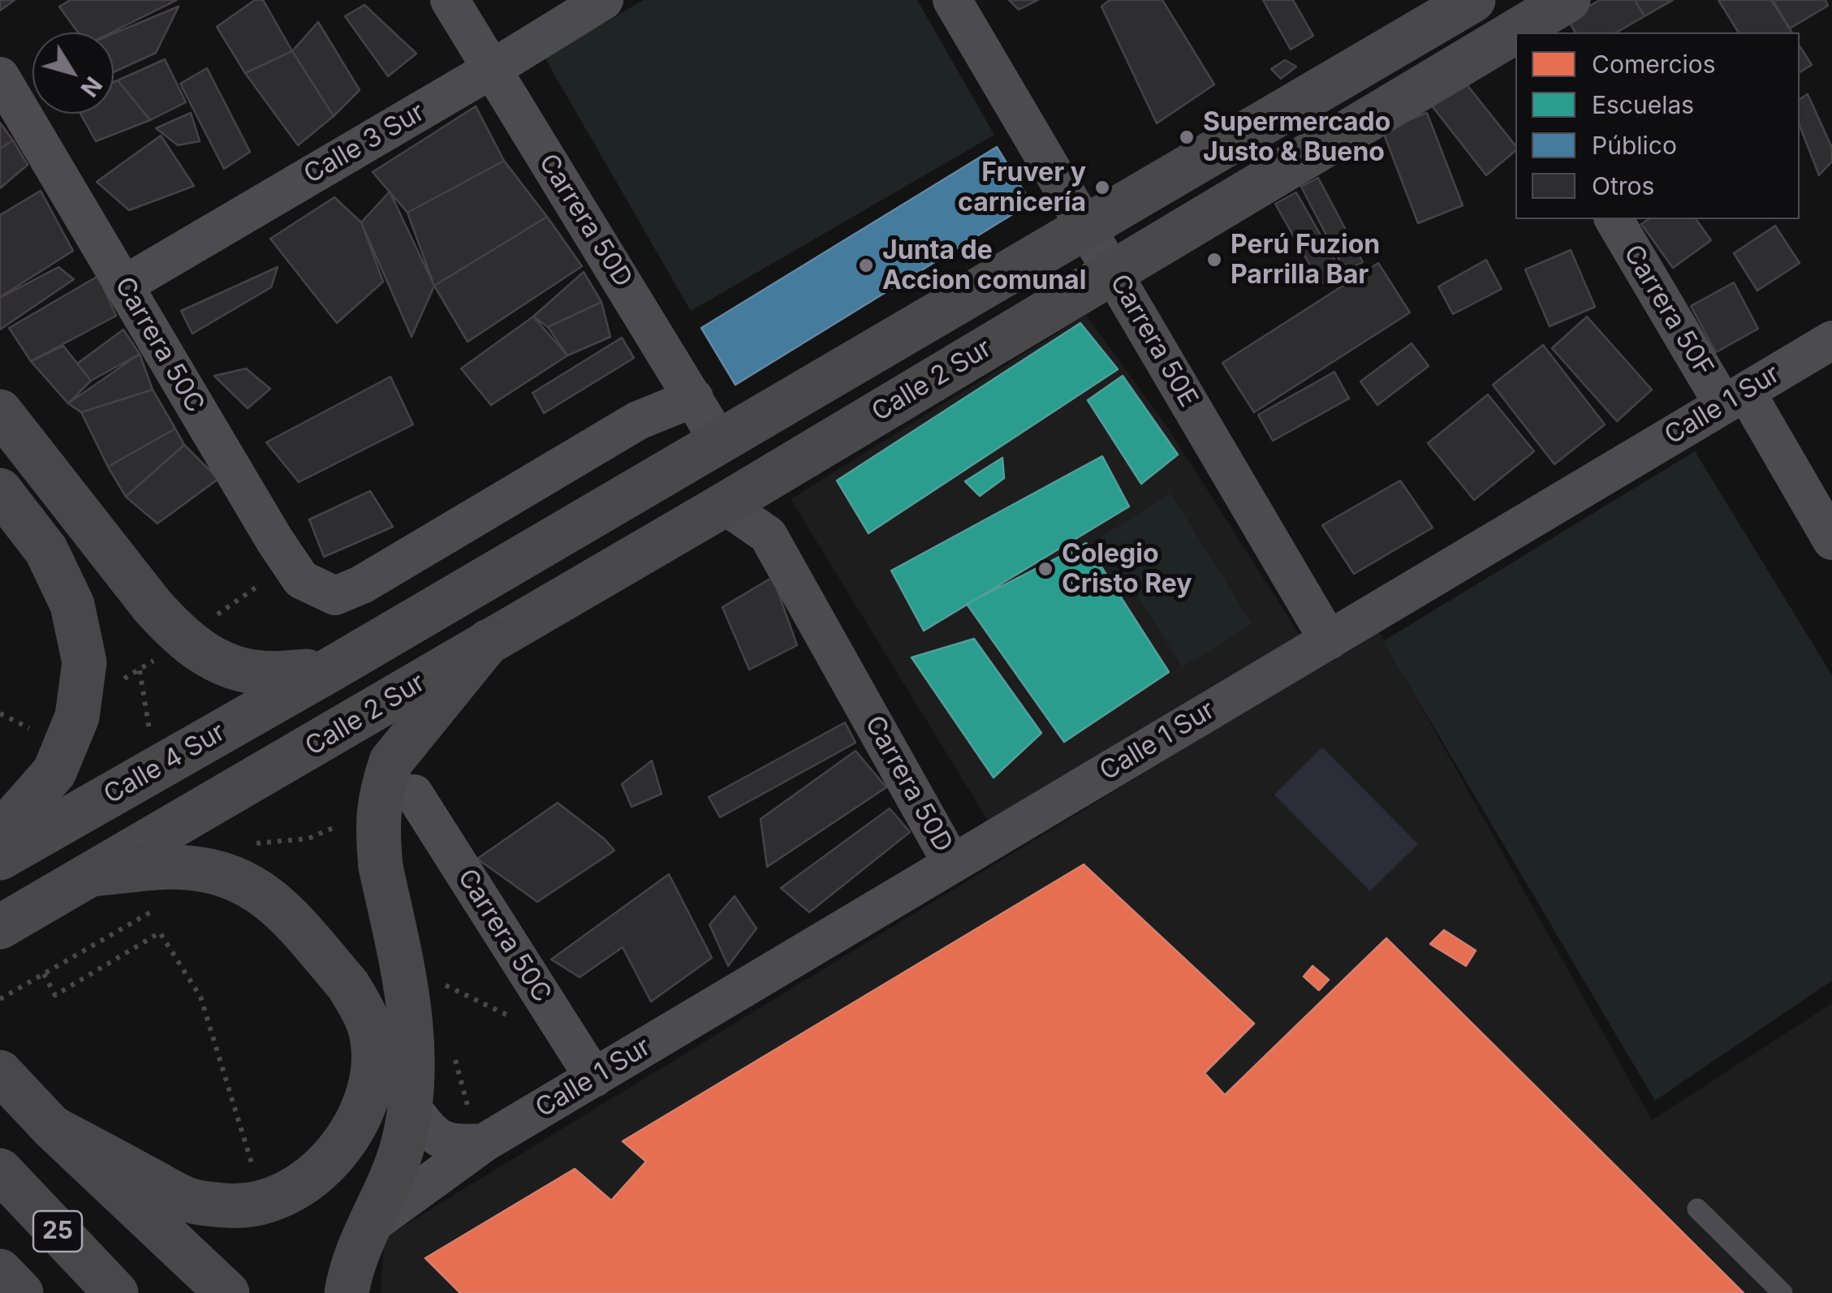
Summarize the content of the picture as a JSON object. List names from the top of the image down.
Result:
{
  "streets": {
    "highway": ["25"],
    "main road": ["Calle 2 Sur", "Calle 4 Sur"],
    "street": [
      "Calle 3 Sur",
      "Carrera 50D",
      "Carrera 50F",
      "Carrera 50E",
      "Carrera 50C",
      "Calle 1 Sur"
    ]
  },
  "crossings": [
    ["Calle 3 Sur", "Carrera 50D"],
    ["Calle 3 Sur", "Carrera 50C"],
    ["Carrera 50D", "Carrera 50C"],
    ["Carrera 50D", "Calle 2 Sur"],
    ["Carrera 50D", "Calle 1 Sur"],
    ["Carrera 50F", "Calle 1 Sur"],
    ["Carrera 50E", "Calle 2 Sur"],
    ["Carrera 50E", "Calle 1 Sur"],
    ["Carrera 50C", "Calle 1 Sur"],
    ["Calle 2 Sur", "Calle 4 Sur"]
  ],
  "places": [
    "Supermercado Justo & Bueno",
    "Fruver y carnicería",
    "Perú Fuzion Parrilla Bar",
    "Junta de Accion comunal",
    "Colegio Cristo Rey"
  ],
  "legend": [
    "Comercios",
    "Escuelas",
    "Público",
    "Otros"
  ],
  "north": "bottom right"
}
